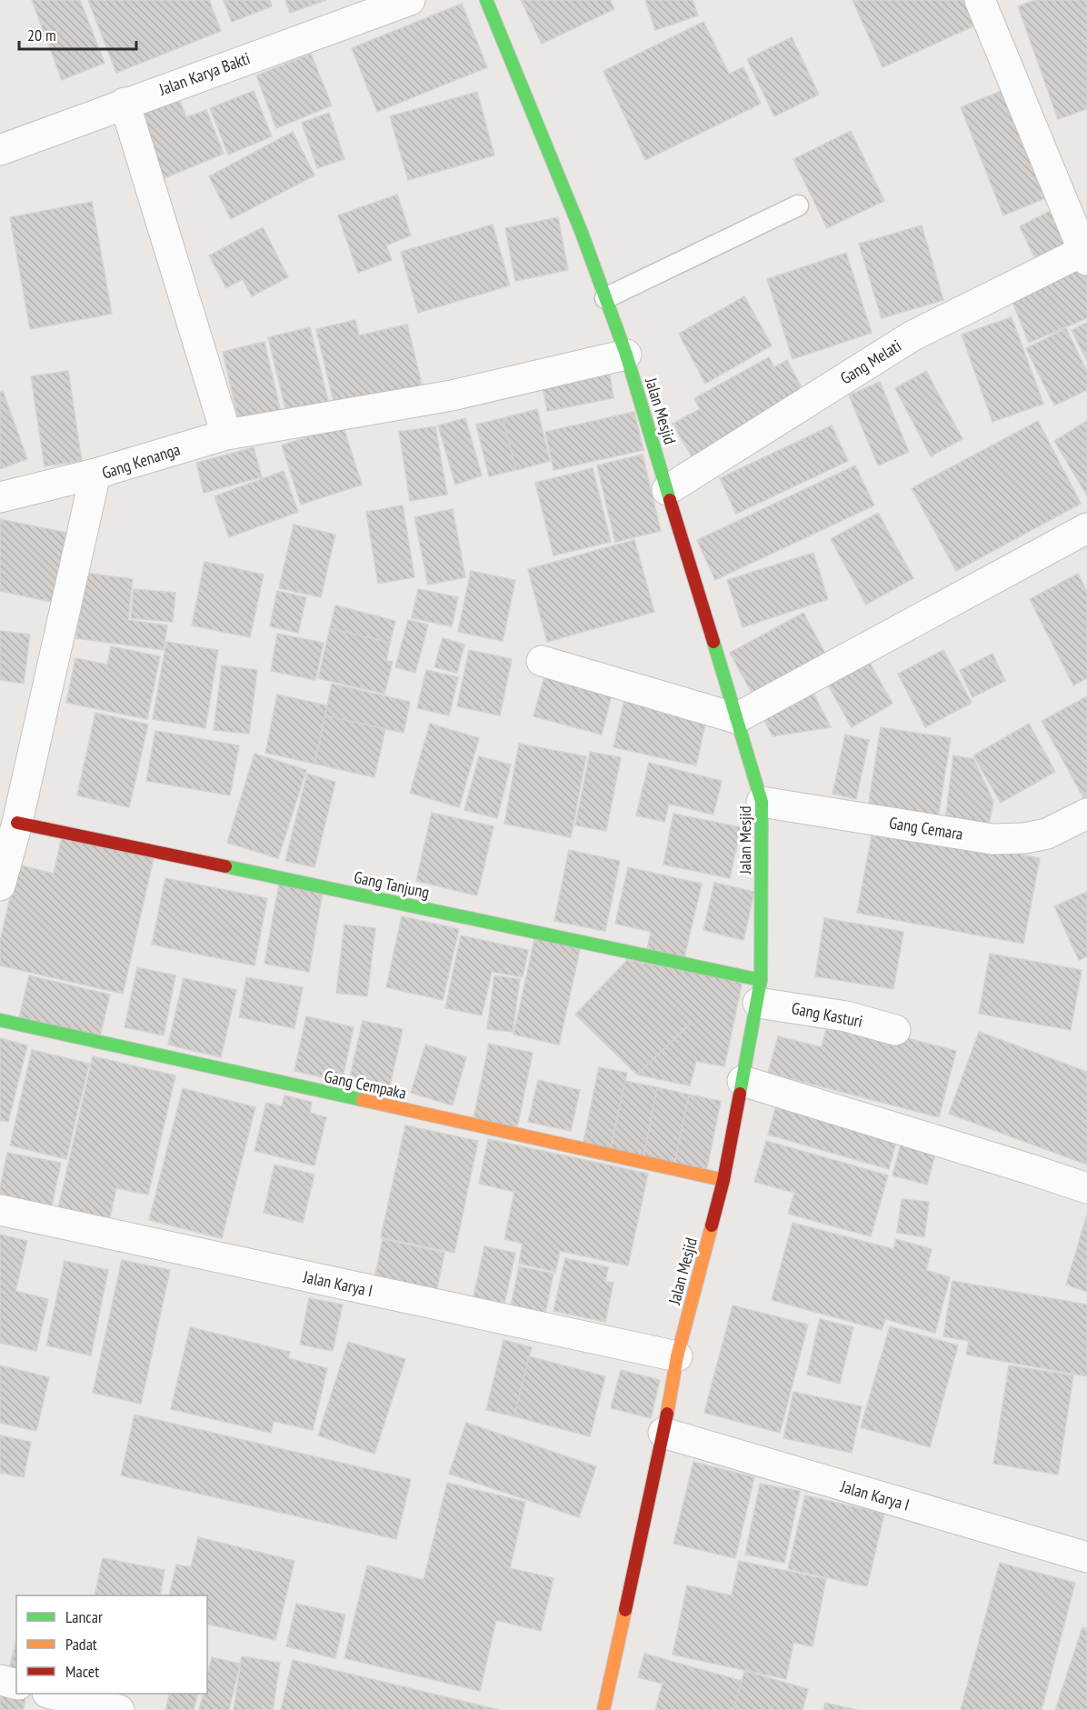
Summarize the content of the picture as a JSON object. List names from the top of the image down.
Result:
{
  "streets": {
    "street": [
      "Jalan Karya Bakti",
      "Gang Melati",
      "Jalan Mesjid",
      "Gang Kenanga",
      "Gang Cemara",
      "Gang Tanjung",
      "Gang Kasturi",
      "Gang Cempaka",
      "Jalan Karya I"
    ]
  },
  "crossings": [
    ["Gang Melati", "Jalan Mesjid"],
    ["Jalan Mesjid", "Gang Kenanga"],
    ["Jalan Mesjid", "Gang Cemara"],
    ["Jalan Mesjid", "Gang Tanjung"],
    ["Jalan Mesjid", "Gang Kasturi"],
    ["Jalan Mesjid", "Gang Cempaka"],
    ["Jalan Mesjid", "Jalan Karya I"],
    ["Gang Kenanga", "Gang Tanjung"],
    ["Gang Tanjung", "Gang Kasturi"]
  ],
  "legend": ["Lancar", "Padat", "Macet"],
  "scale_bar": "20 m"
}
